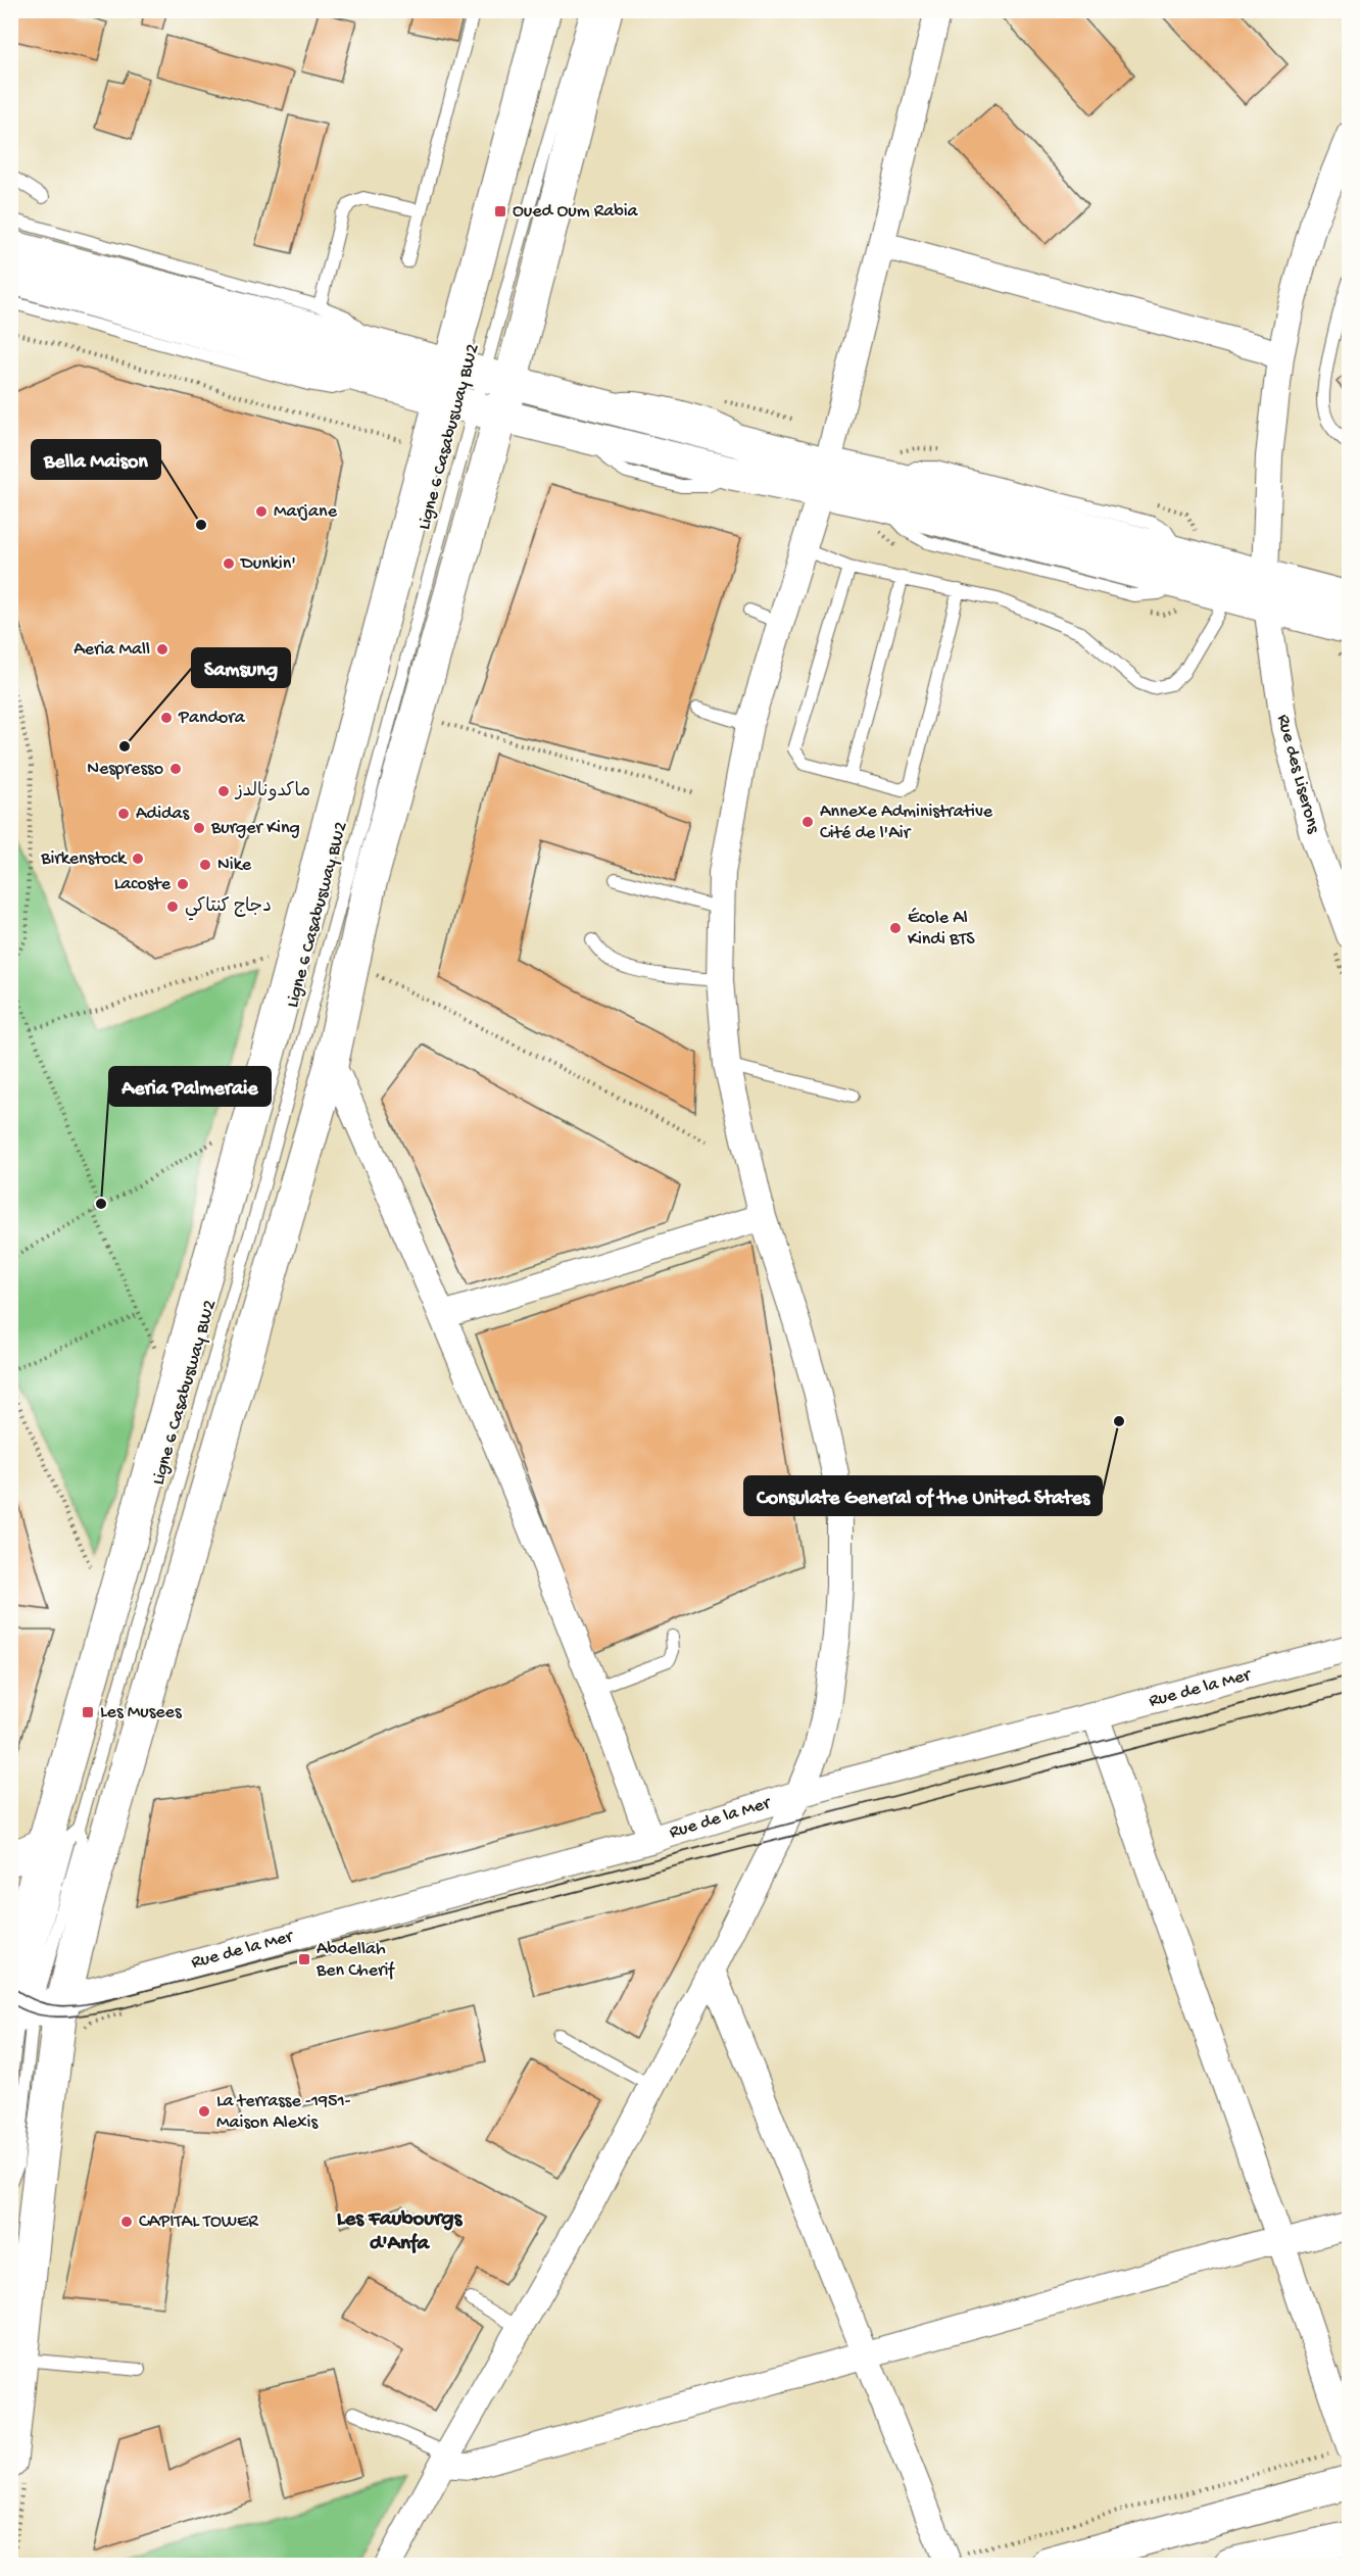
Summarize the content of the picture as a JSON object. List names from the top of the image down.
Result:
{
  "streets": {
    "street": ["Rue des Liserons", "Rue de la Mer"],
    "lane": ["Ligne 6 Casabusway BW2"]
  },
  "crossings": [
    ["Ligne 6 Casabusway BW2", "Rue de la Mer"]
  ],
  "districts": ["Les Faubourgs d'Anfa"],
  "places": {
    "transit": ["Oued Oum Rabia", "Les Musees", "Abdellah Ben Cherif"],
    "other": [
      "Marjane",
      "Bella Maison",
      "Dunkin'",
      "Aeria Mall",
      "Pandora",
      "Samsung",
      "Nespresso",
      "ماكدونالدز",
      "Adidas",
      "Annexe Administrative Cité de l'Air",
      "Burger King",
      "Birkenstock",
      "Nike",
      "Lacoste",
      "دجاج كنتاكي",
      "École Al Kindi BTS",
      "Aeria Palmeraie",
      "Consulate General of the United States",
      "La terrasse -1951- Maison Alexis",
      "CAPITAL TOWER"
    ]
  }
}
